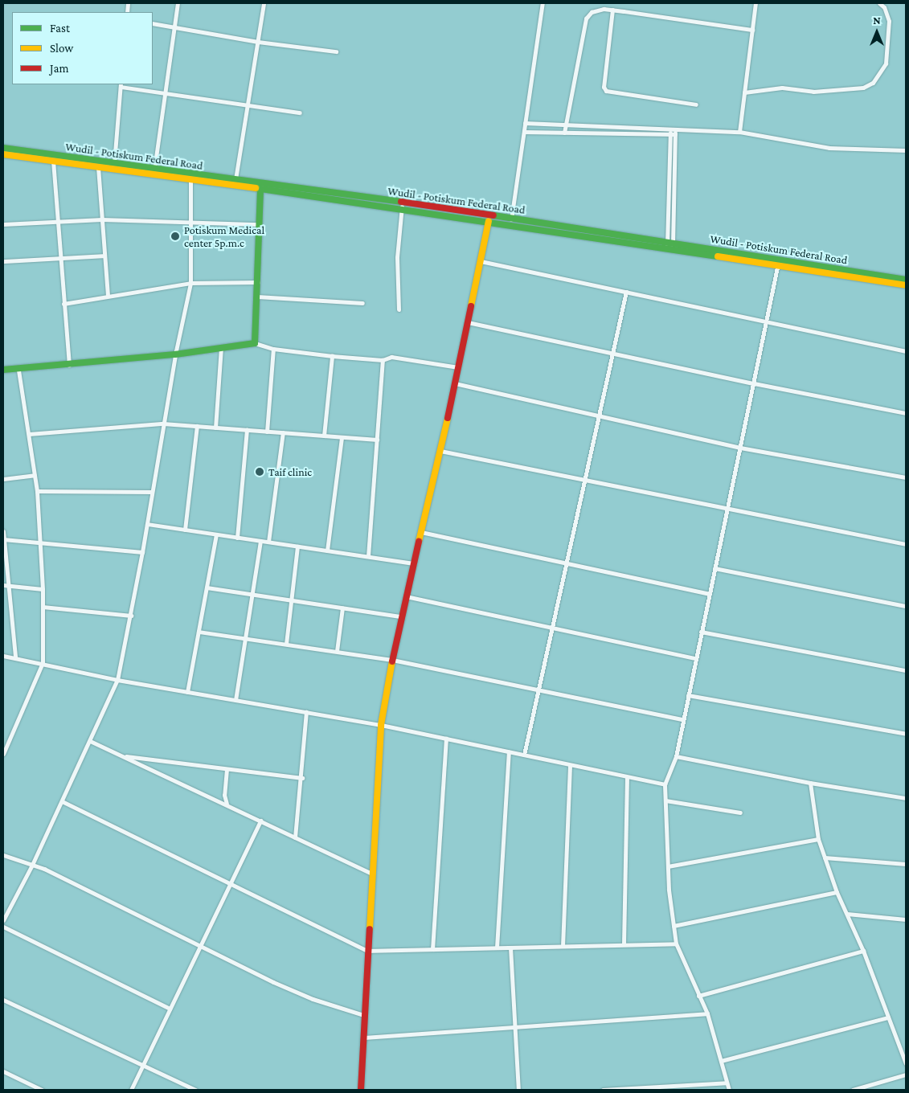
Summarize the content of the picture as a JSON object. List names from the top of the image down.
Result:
{
  "streets": {
    "main road": ["Wudil - Potiskum Federal Road"]
  },
  "places": ["Potiskum Medical center 5p.m.c", "Taif clinic"],
  "legend": ["Fast", "Slow", "Jam"],
  "north": "top"
}
